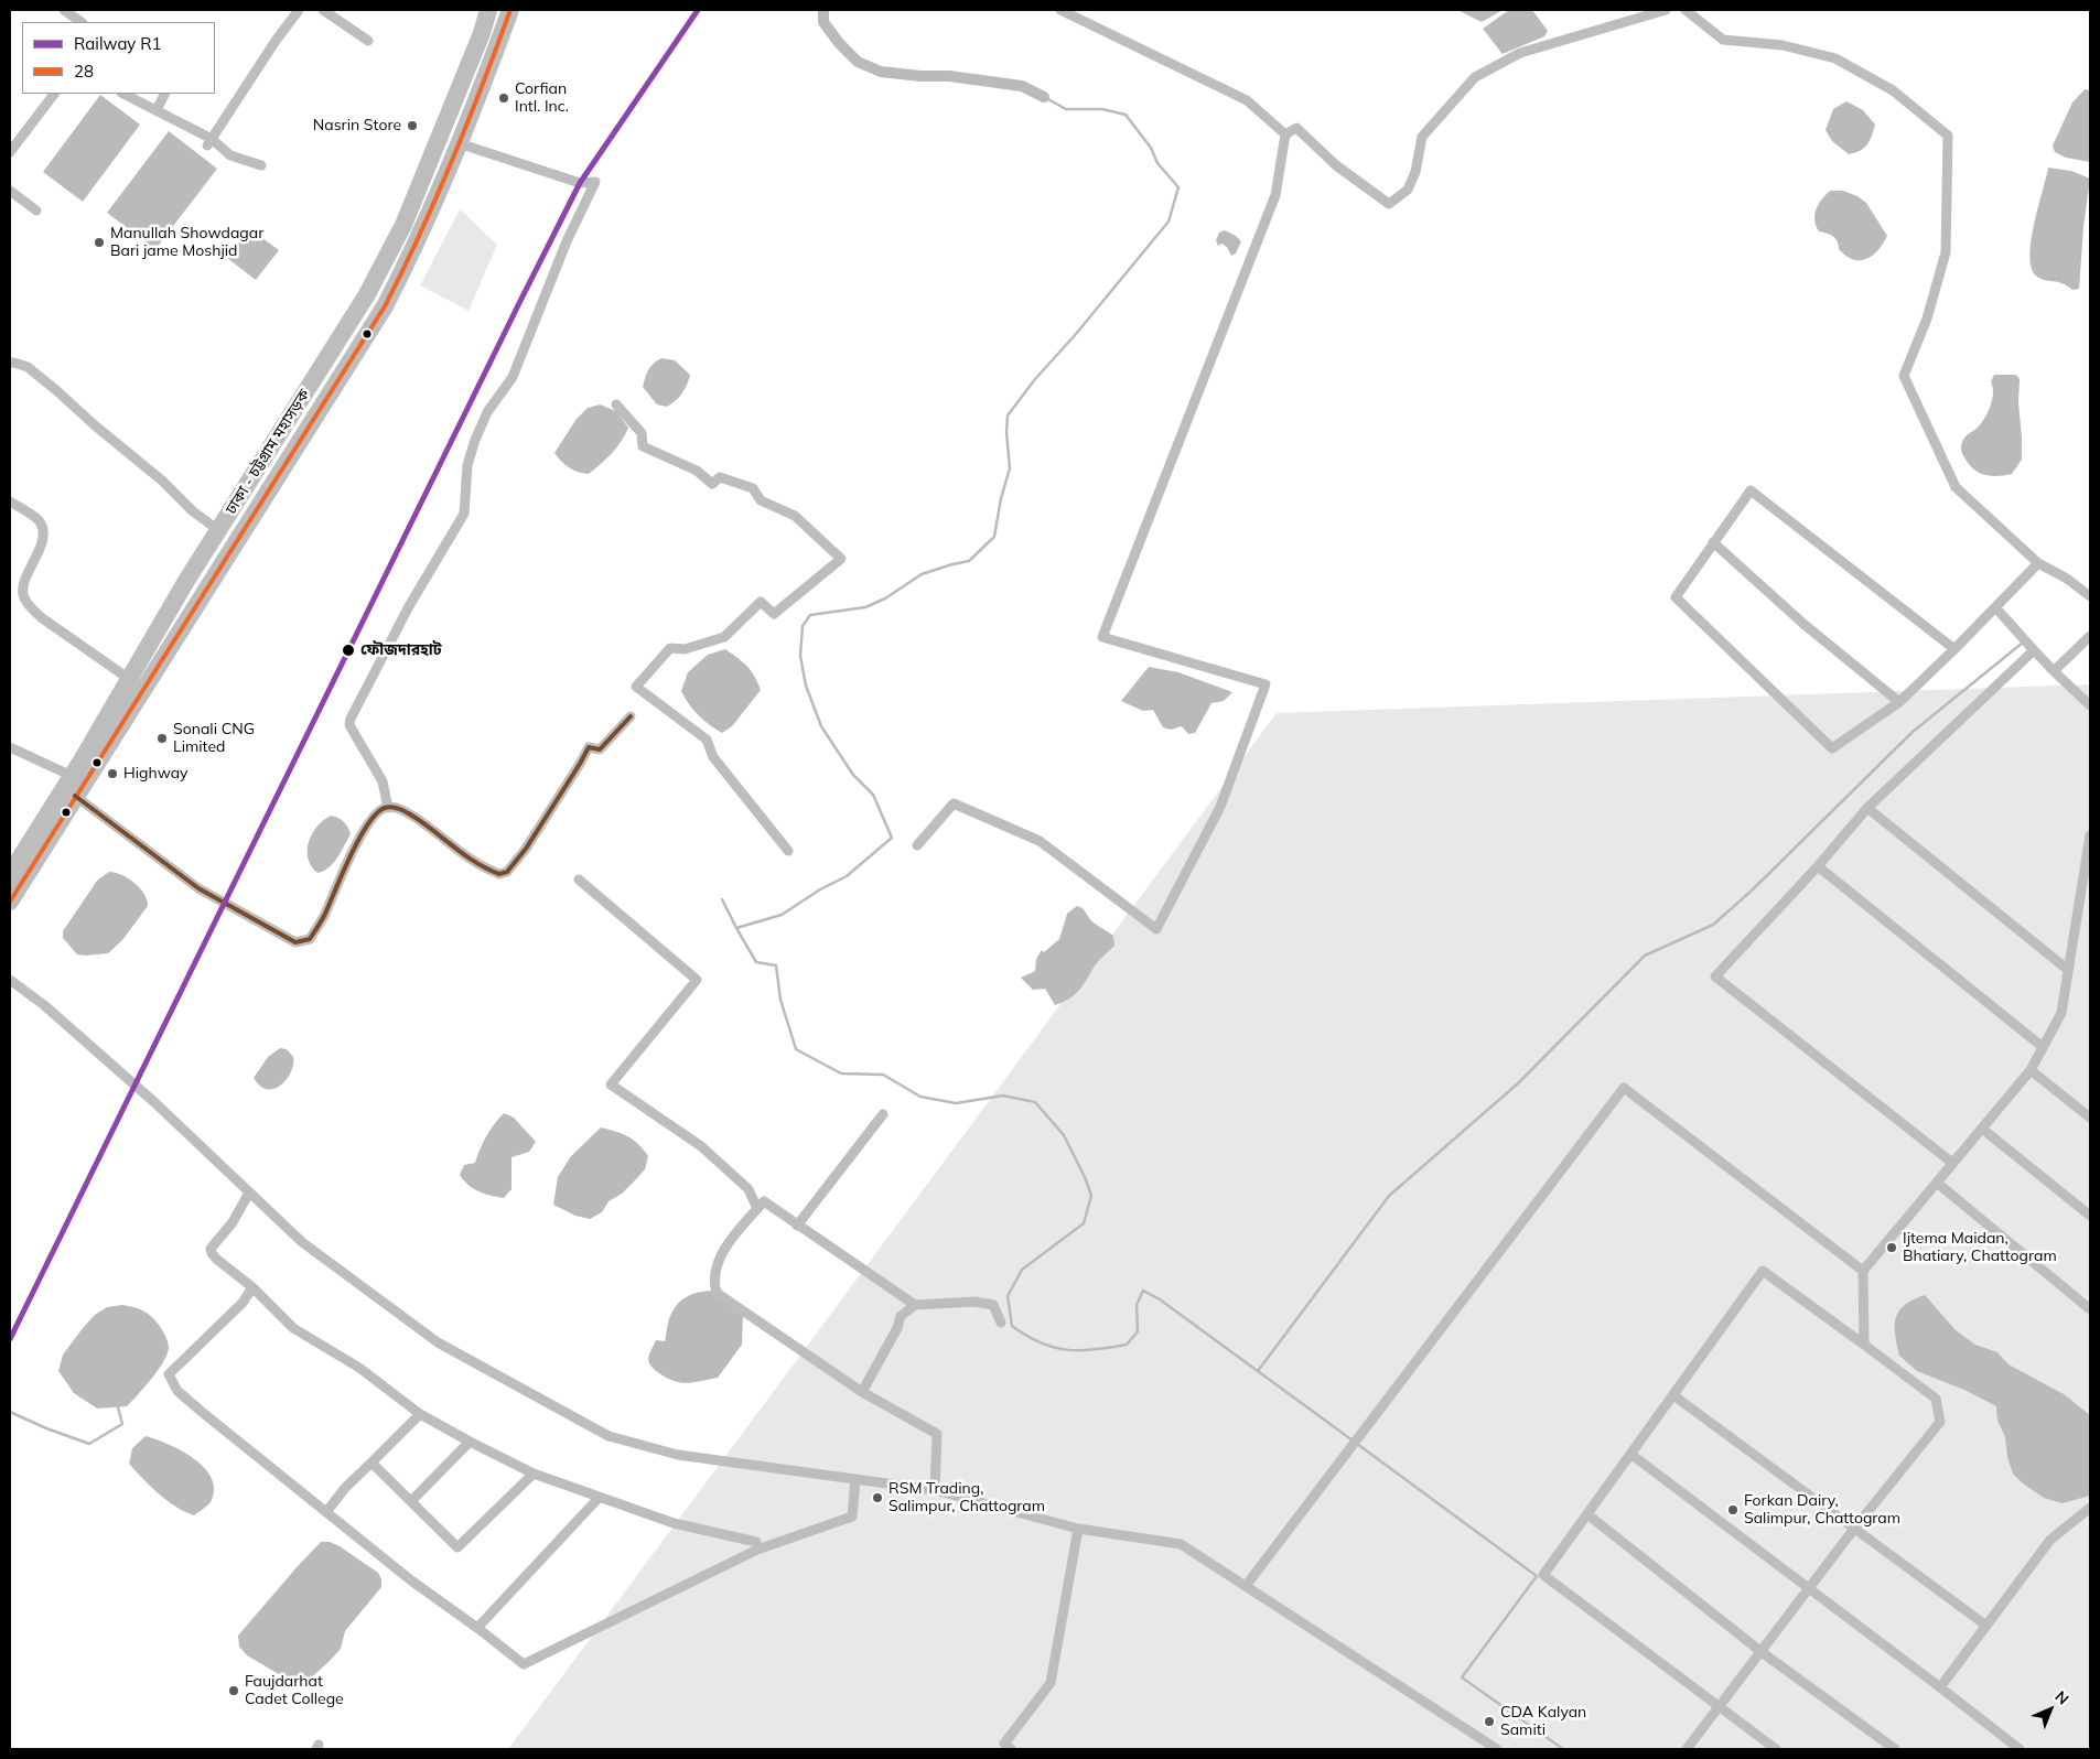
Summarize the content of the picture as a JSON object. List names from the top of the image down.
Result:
{
  "streets": {
    "highway": ["ঢাকা - চট্টগ্রাম মহাসড়ক"]
  },
  "places": [
    "Corfian Intl. Inc.",
    "Nasrin Store",
    "Manullah Showdagar Bari jame Moshjid",
    "ফৌজদারহাট",
    "Sonali CNG Limited",
    "Highway",
    "Ijtema Maidan, Bhatiary, Chattogram",
    "RSM Trading, Salimpur, Chattogram",
    "Forkan Dairy, Salimpur, Chattogram",
    "Faujdarhat Cadet College",
    "CDA Kalyan Samiti"
  ],
  "lines": ["rail line R1", "transit line 28"],
  "legend": ["Railway R1", "28"],
  "north": "top right"
}
